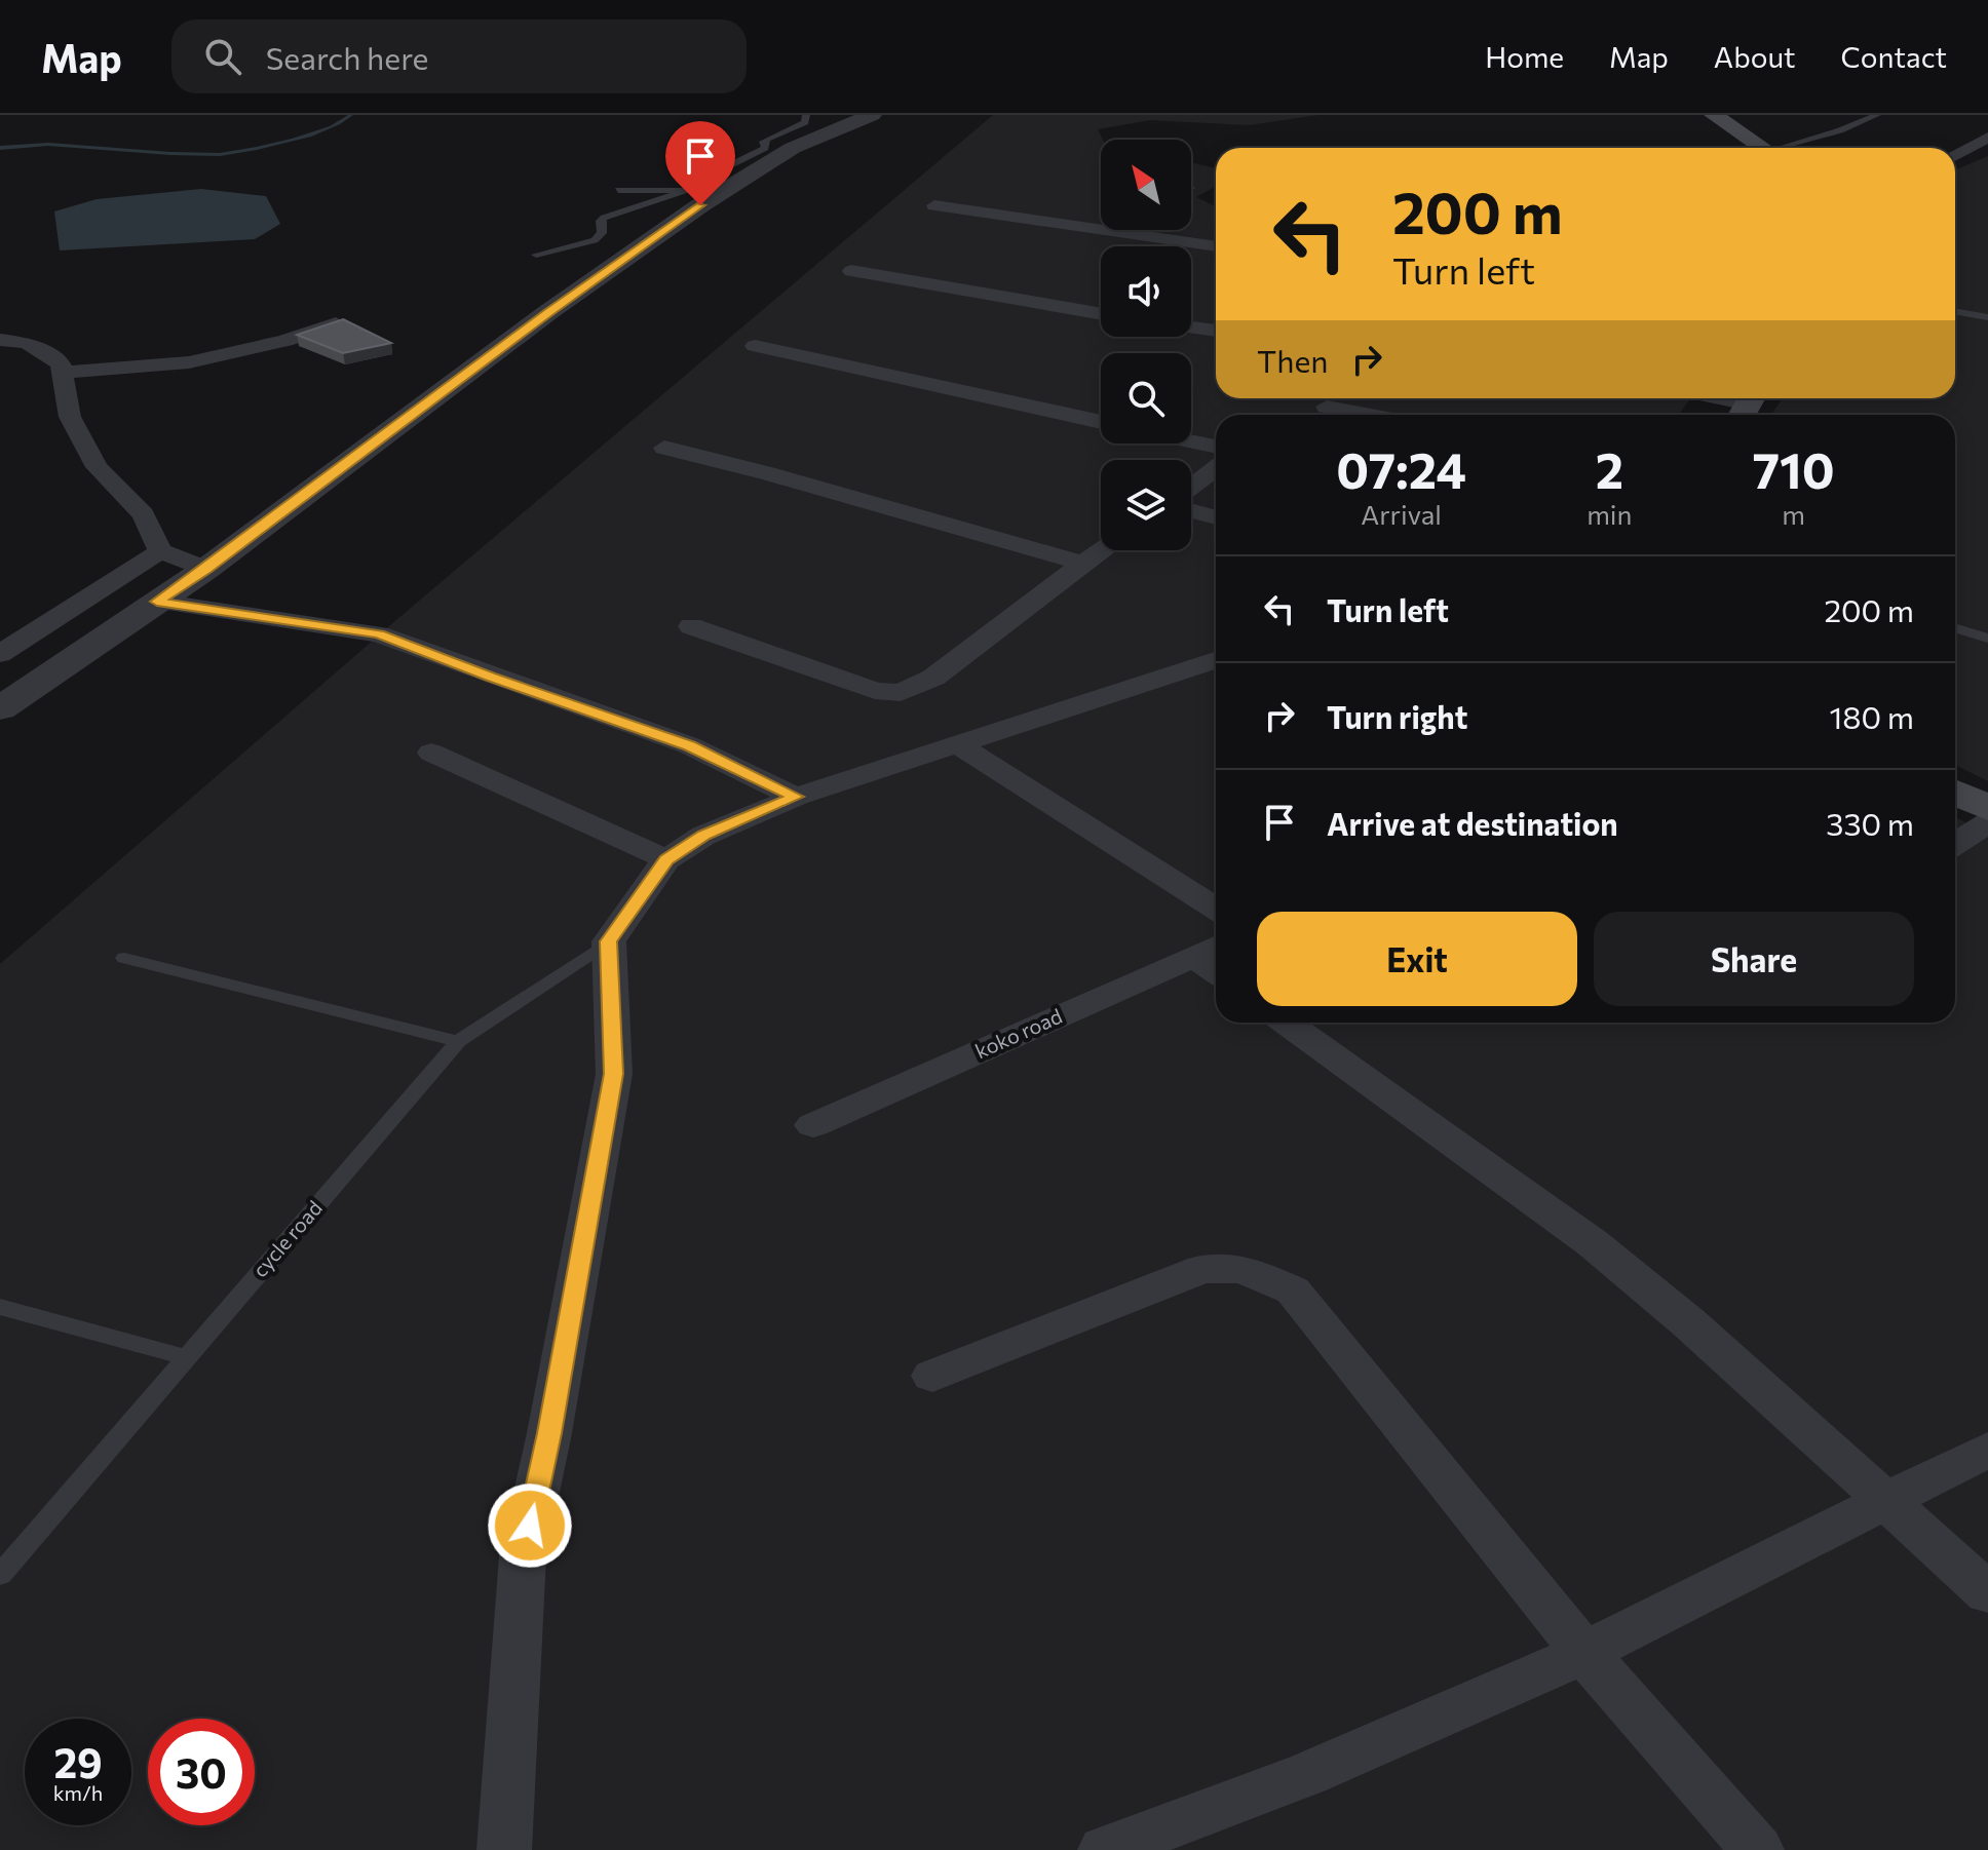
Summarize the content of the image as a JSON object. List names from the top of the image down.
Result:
{
  "streets": {
    "street": ["koko road"],
    "lane": ["cycle road"]
  },
  "north": "top left",
  "page": {
    "header": "Map",
    "search": "Search here",
    "nav": [
      "Home",
      "Map",
      "About",
      "Contact"
    ],
    "turn": ["200 m", "Turn left"],
    "then": "Then",
    "eta": [
      "07:24",
      "Arrival",
      "2",
      "min",
      "710",
      "m"
    ],
    "list": [
      {
        "name": "Turn left",
        "value": "200 m"
      },
      {
        "name": "Turn right",
        "value": "180 m"
      },
      {
        "name": "Arrive at destination",
        "value": "330 m"
      }
    ],
    "buttons": ["Exit", "Share"],
    "speed": "29 km/h",
    "limit": "30"
  }
}
